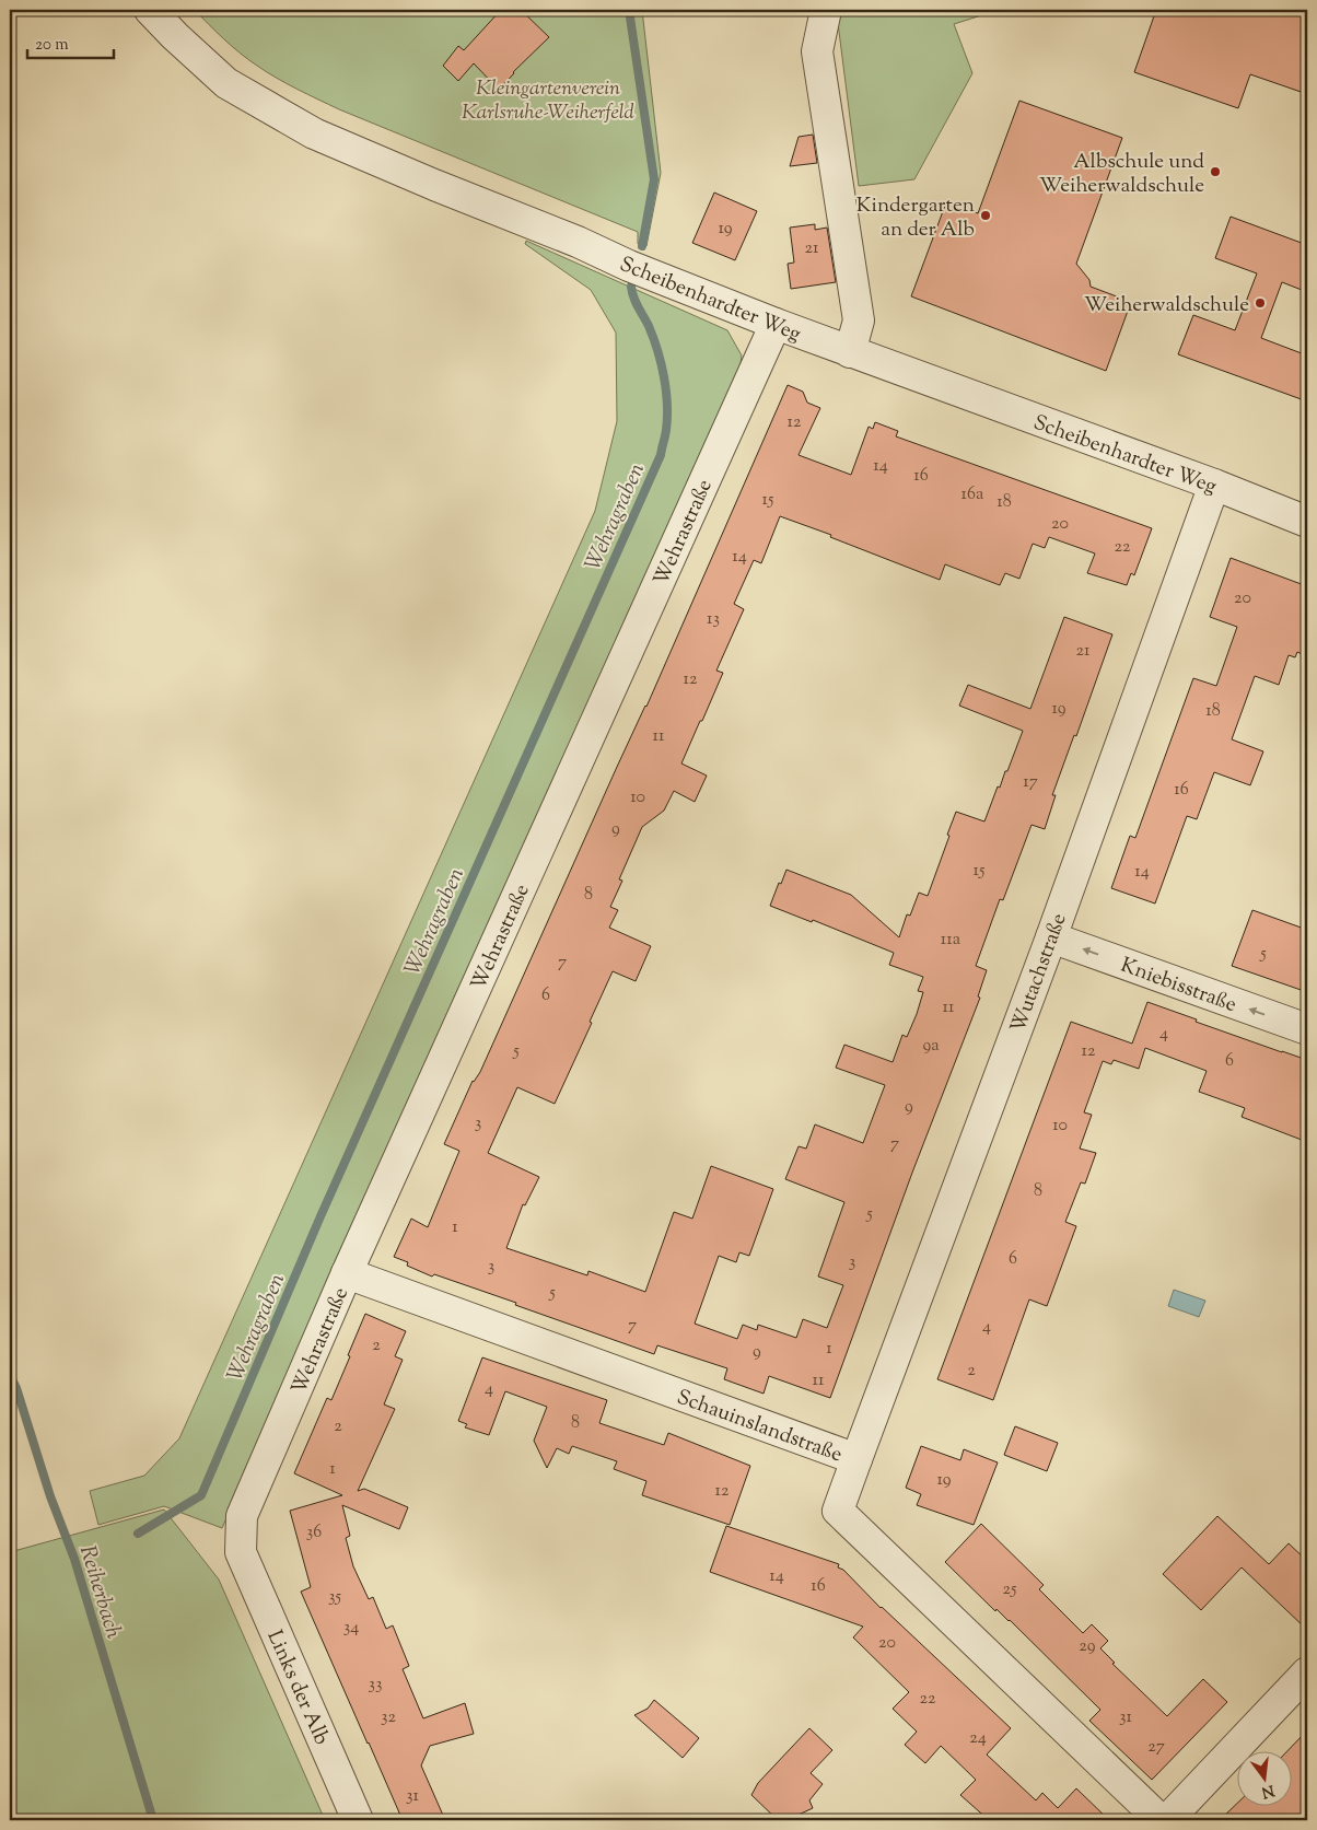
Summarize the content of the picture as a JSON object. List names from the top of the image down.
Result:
{
  "streets": {
    "street": [
      "Scheibenhardter Weg",
      "Wehrastraße",
      "Wutachstraße",
      "Kniebisstraße",
      "Schauinslandstraße",
      "Links der Alb"
    ]
  },
  "crossings": [
    ["Scheibenhardter Weg", "Wehrastraße"],
    ["Scheibenhardter Weg", "Wutachstraße"],
    ["Wehrastraße", "Schauinslandstraße"],
    ["Wehrastraße", "Links der Alb"],
    ["Wutachstraße", "Kniebisstraße"],
    ["Wutachstraße", "Schauinslandstraße"]
  ],
  "one_way": ["Kniebisstraße"],
  "water": ["Wehragraben", "Reiherbach"],
  "parks": ["Kleingartenverein Karlsruhe-Weiherfeld"],
  "places": ["Albschule und Weiherwaldschule", "Kindergarten an der Alb", "Weiherwaldschule"],
  "house_numbers": [
    "19",
    "21",
    "12",
    "14",
    "16",
    "16a",
    "15",
    "18",
    "20",
    "22",
    "14",
    "20",
    "13",
    "21",
    "12",
    "19",
    "18",
    "11",
    "17",
    "16",
    "10",
    "9",
    "15",
    "14",
    "8",
    "11a",
    "5",
    "7",
    "6",
    "11",
    "4",
    "9a",
    "5",
    "12",
    "6",
    "9",
    "3",
    "10",
    "7",
    "8",
    "5",
    "1",
    "6",
    "3",
    "3",
    "5",
    "7",
    "4",
    "2",
    "1",
    "9",
    "2",
    "11",
    "4",
    "8",
    "2",
    "1",
    "19",
    "12",
    "36",
    "14",
    "16",
    "25",
    "35",
    "34",
    "20",
    "29",
    "33",
    "22",
    "32",
    "31",
    "24",
    "27",
    "31"
  ],
  "scale_bar": "20 m",
  "north": "bottom"
}
